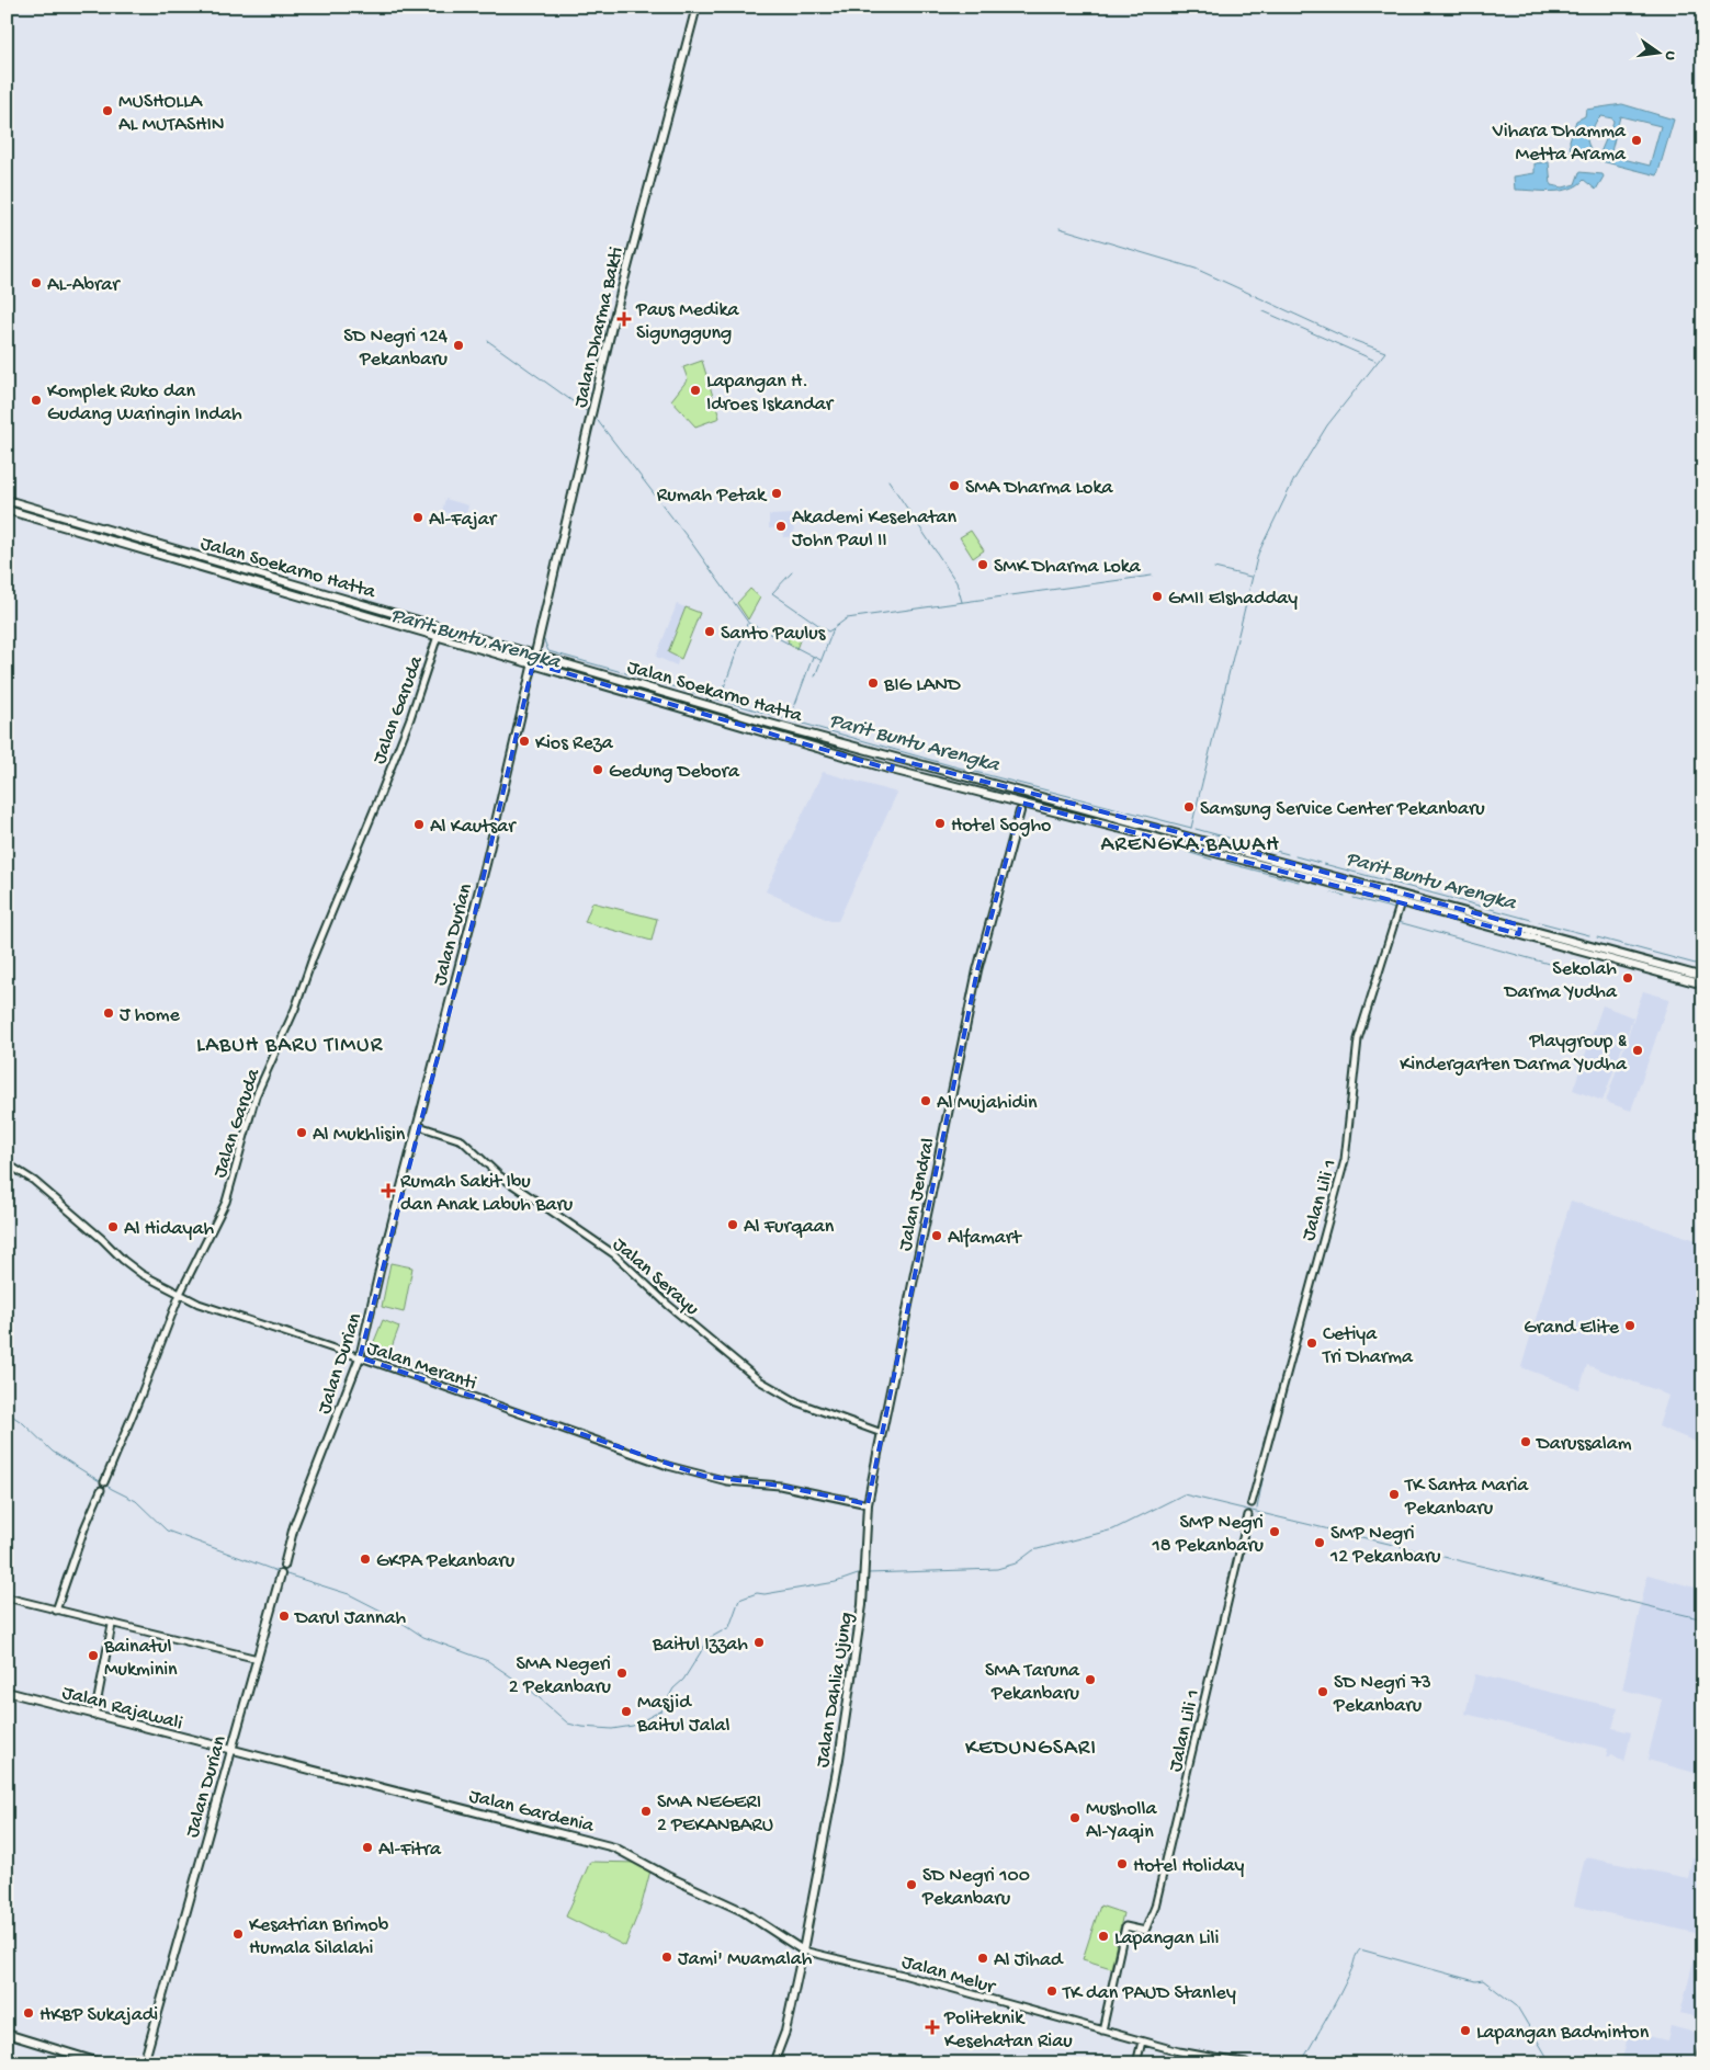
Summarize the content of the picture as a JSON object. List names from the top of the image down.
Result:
{
  "streets": {
    "main road": [
      "Jalan Dharma Bakti",
      "Jalan Soekarno Hatta",
      "Jalan Durian",
      "Jalan Jendral",
      "Jalan Dahlia Ujung",
      "Jalan Rajawali",
      "Jalan Gardenia"
    ],
    "street": [
      "Jalan Garuda",
      "Jalan Lili 1",
      "Jalan Serayu",
      "Jalan Meranti",
      "Jalan Melur"
    ]
  },
  "crossings": [
    ["Jalan Dharma Bakti", "Jalan Soekarno Hatta"],
    ["Jalan Dharma Bakti", "Jalan Durian"],
    ["Jalan Soekarno Hatta", "Jalan Garuda"],
    ["Jalan Soekarno Hatta", "Jalan Durian"],
    ["Jalan Soekarno Hatta", "Jalan Jendral"],
    ["Jalan Soekarno Hatta", "Jalan Lili 1"],
    ["Jalan Garuda", "Jalan Meranti"],
    ["Jalan Durian", "Jalan Serayu"],
    ["Jalan Durian", "Jalan Meranti"],
    ["Jalan Durian", "Jalan Rajawali"],
    ["Jalan Durian", "Jalan Gardenia"],
    ["Jalan Jendral", "Jalan Serayu"],
    ["Jalan Jendral", "Jalan Dahlia Ujung"],
    ["Jalan Lili 1", "Jalan Melur"],
    ["Jalan Serayu", "Jalan Dahlia Ujung"],
    ["Jalan Meranti", "Jalan Dahlia Ujung"],
    ["Jalan Dahlia Ujung", "Jalan Gardenia"],
    ["Jalan Dahlia Ujung", "Jalan Melur"],
    ["Jalan Rajawali", "Jalan Gardenia"],
    ["Jalan Gardenia", "Jalan Melur"]
  ],
  "districts": ["ARENGKA BAWAH", "LABUH BARU TIMUR", "KEDUNGSARI"],
  "water": ["Parit Buntu Arengka"],
  "places": {
    "other": [
      "MUSHOLLA AL MUTASHIN",
      "Vihara Dhamma Metta Arama",
      "AL-Abrar",
      "SD Negri 124 Pekanbaru",
      "Lapangan H. Idroes Iskandar",
      "Komplek Ruko dan Gudang Waringin Indah",
      "SMA Dharma Loka",
      "Rumah Petak",
      "Al-Fajar",
      "Akademi Kesehatan John Paul II",
      "SMK Dharma Loka",
      "GMII Elshadday",
      "Santo Paulus",
      "BIG LAND",
      "Kios Reza",
      "Gedung Debora",
      "Samsung Service Center Pekanbaru",
      "Hotel Sogho",
      "Al Kautsar",
      "Sekolah Darma Yudha",
      "J home",
      "Playgroup & Kindergarten Darma Yudha",
      "Al Mujahidin",
      "Al Mukhlisin",
      "Al Furqaan",
      "Al Hidayah",
      "Alfamart",
      "Grand Elite",
      "Cetiya Tri Dharma",
      "Darussalam",
      "TK Santa Maria Pekanbaru",
      "SMP Negri 18 Pekanbaru",
      "SMP Negri 12 Pekanbaru",
      "GKPA Pekanbaru",
      "Darul Jannah",
      "Baitul Izzah",
      "Bainatul Mukminin",
      "SMA Negeri 2 Pekanbaru",
      "SMA Taruna Pekanbaru",
      "SD Negri 73 Pekanbaru",
      "Masjid Baitul Jalal",
      "SMA NEGERI 2 PEKANBARU",
      "Musholla Al-Yaqin",
      "Al-Fitra",
      "Hotel Holiday",
      "SD Negri 100 Pekanbaru",
      "Kesatrian Brimob Humala Silalahi",
      "Lapangan Lili",
      "Jami' Muamalah",
      "Al Jihad",
      "TK dan PAUD Stanley",
      "HKBP Sukajadi",
      "Lapangan Badminton"
    ],
    "health": ["Paus Medika Sigunggung", "Rumah Sakit Ibu dan Anak Labuh Baru", "Politeknik Kesehatan Riau"]
  },
  "north": "right"
}
